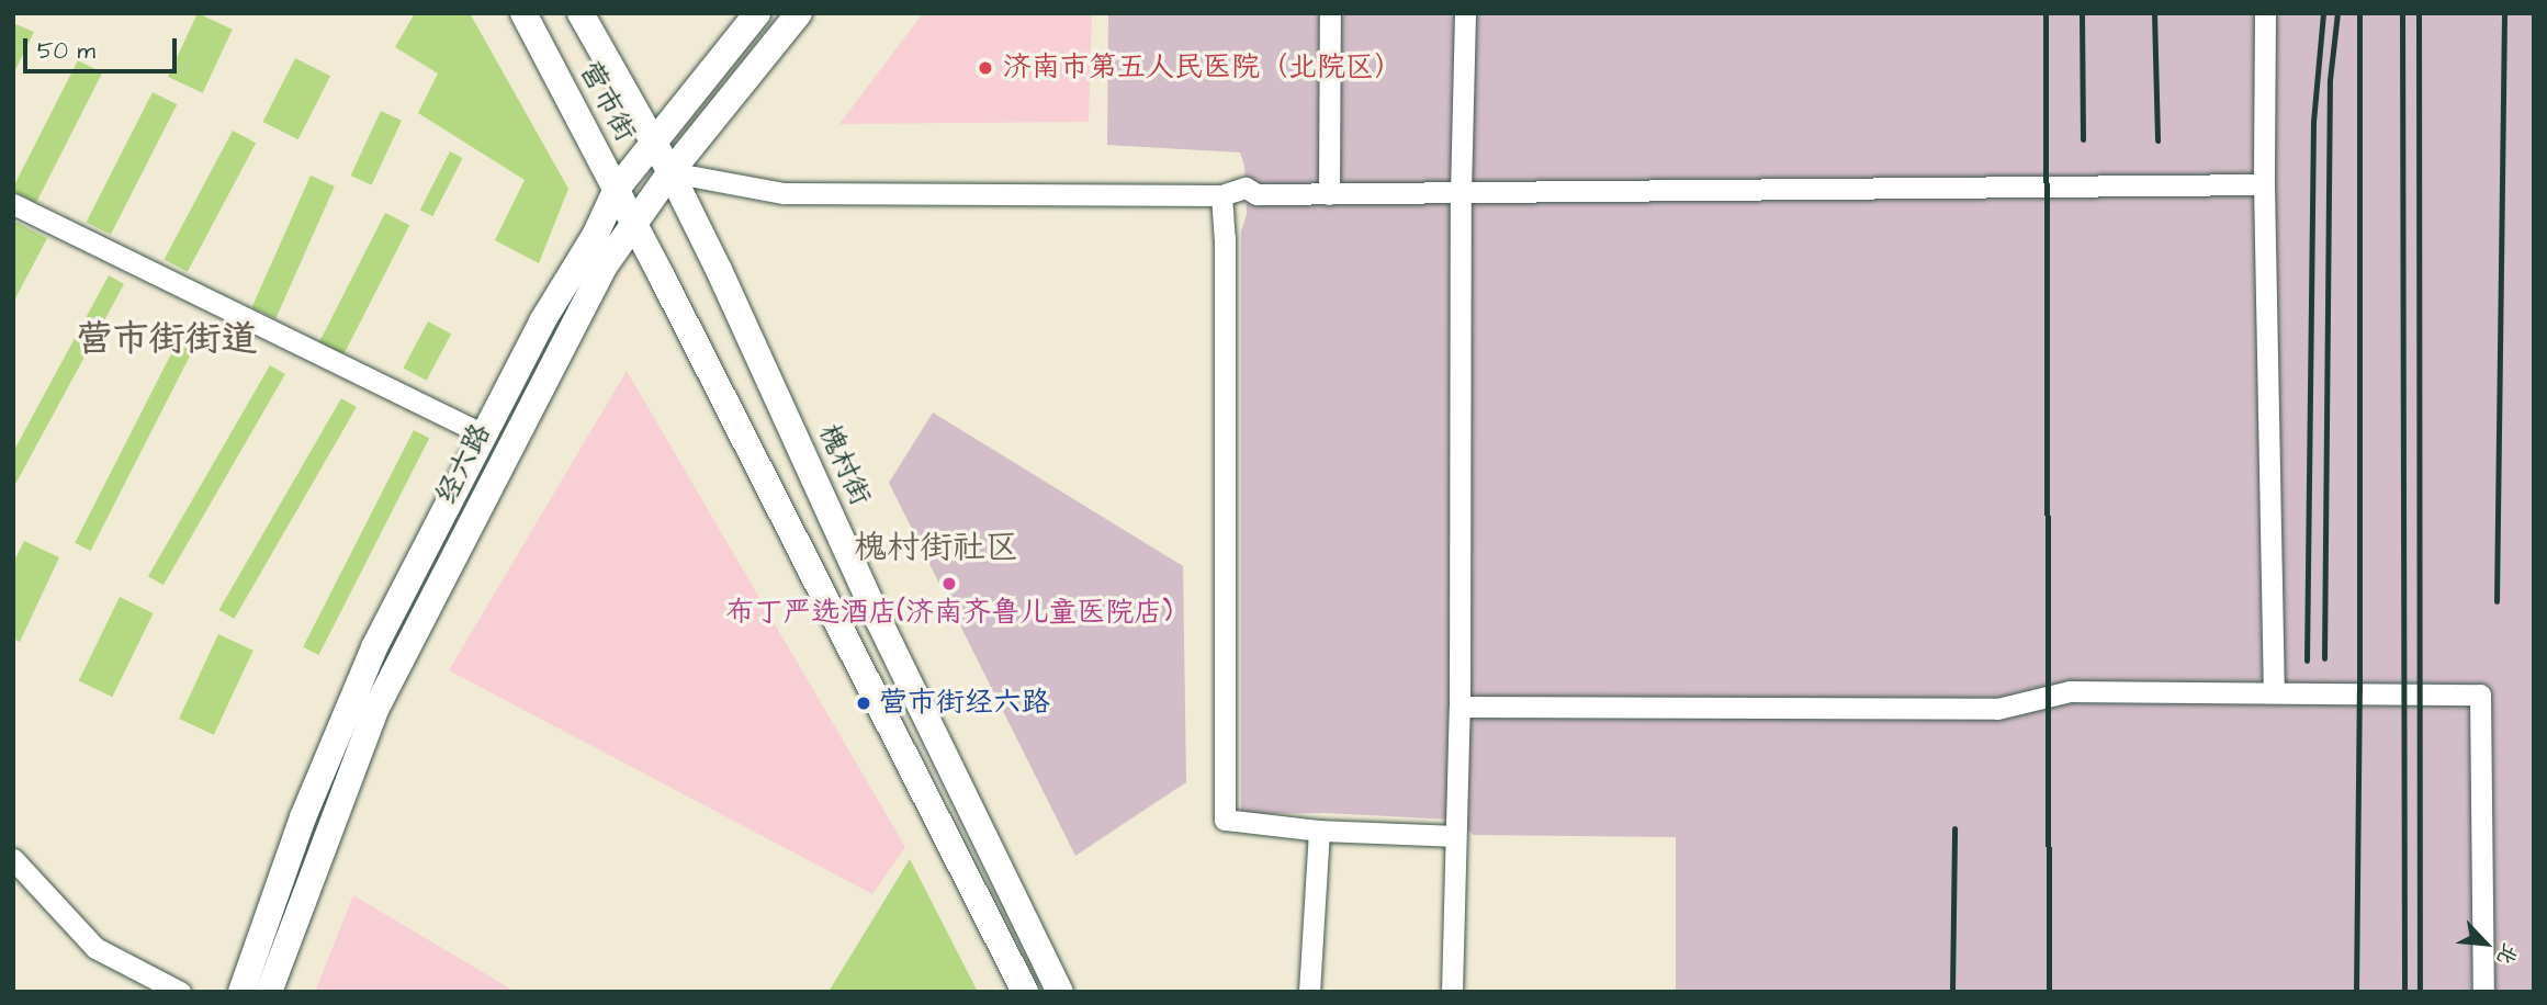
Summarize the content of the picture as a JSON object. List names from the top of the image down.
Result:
{
  "streets": {
    "main road": ["营市街", "经六路", "槐村街"]
  },
  "crossings": [
    ["营市街", "经六路"],
    ["营市街", "槐村街"],
    ["经六路", "槐村街"]
  ],
  "districts": ["营市街街道", "槐村街社区"],
  "places": ["济南市第五人民医院（北院区）", "布丁严选酒店(济南齐鲁儿童医院店)", "营市街经六路"],
  "scale_bar": "50 m",
  "north": "bottom right"
}
